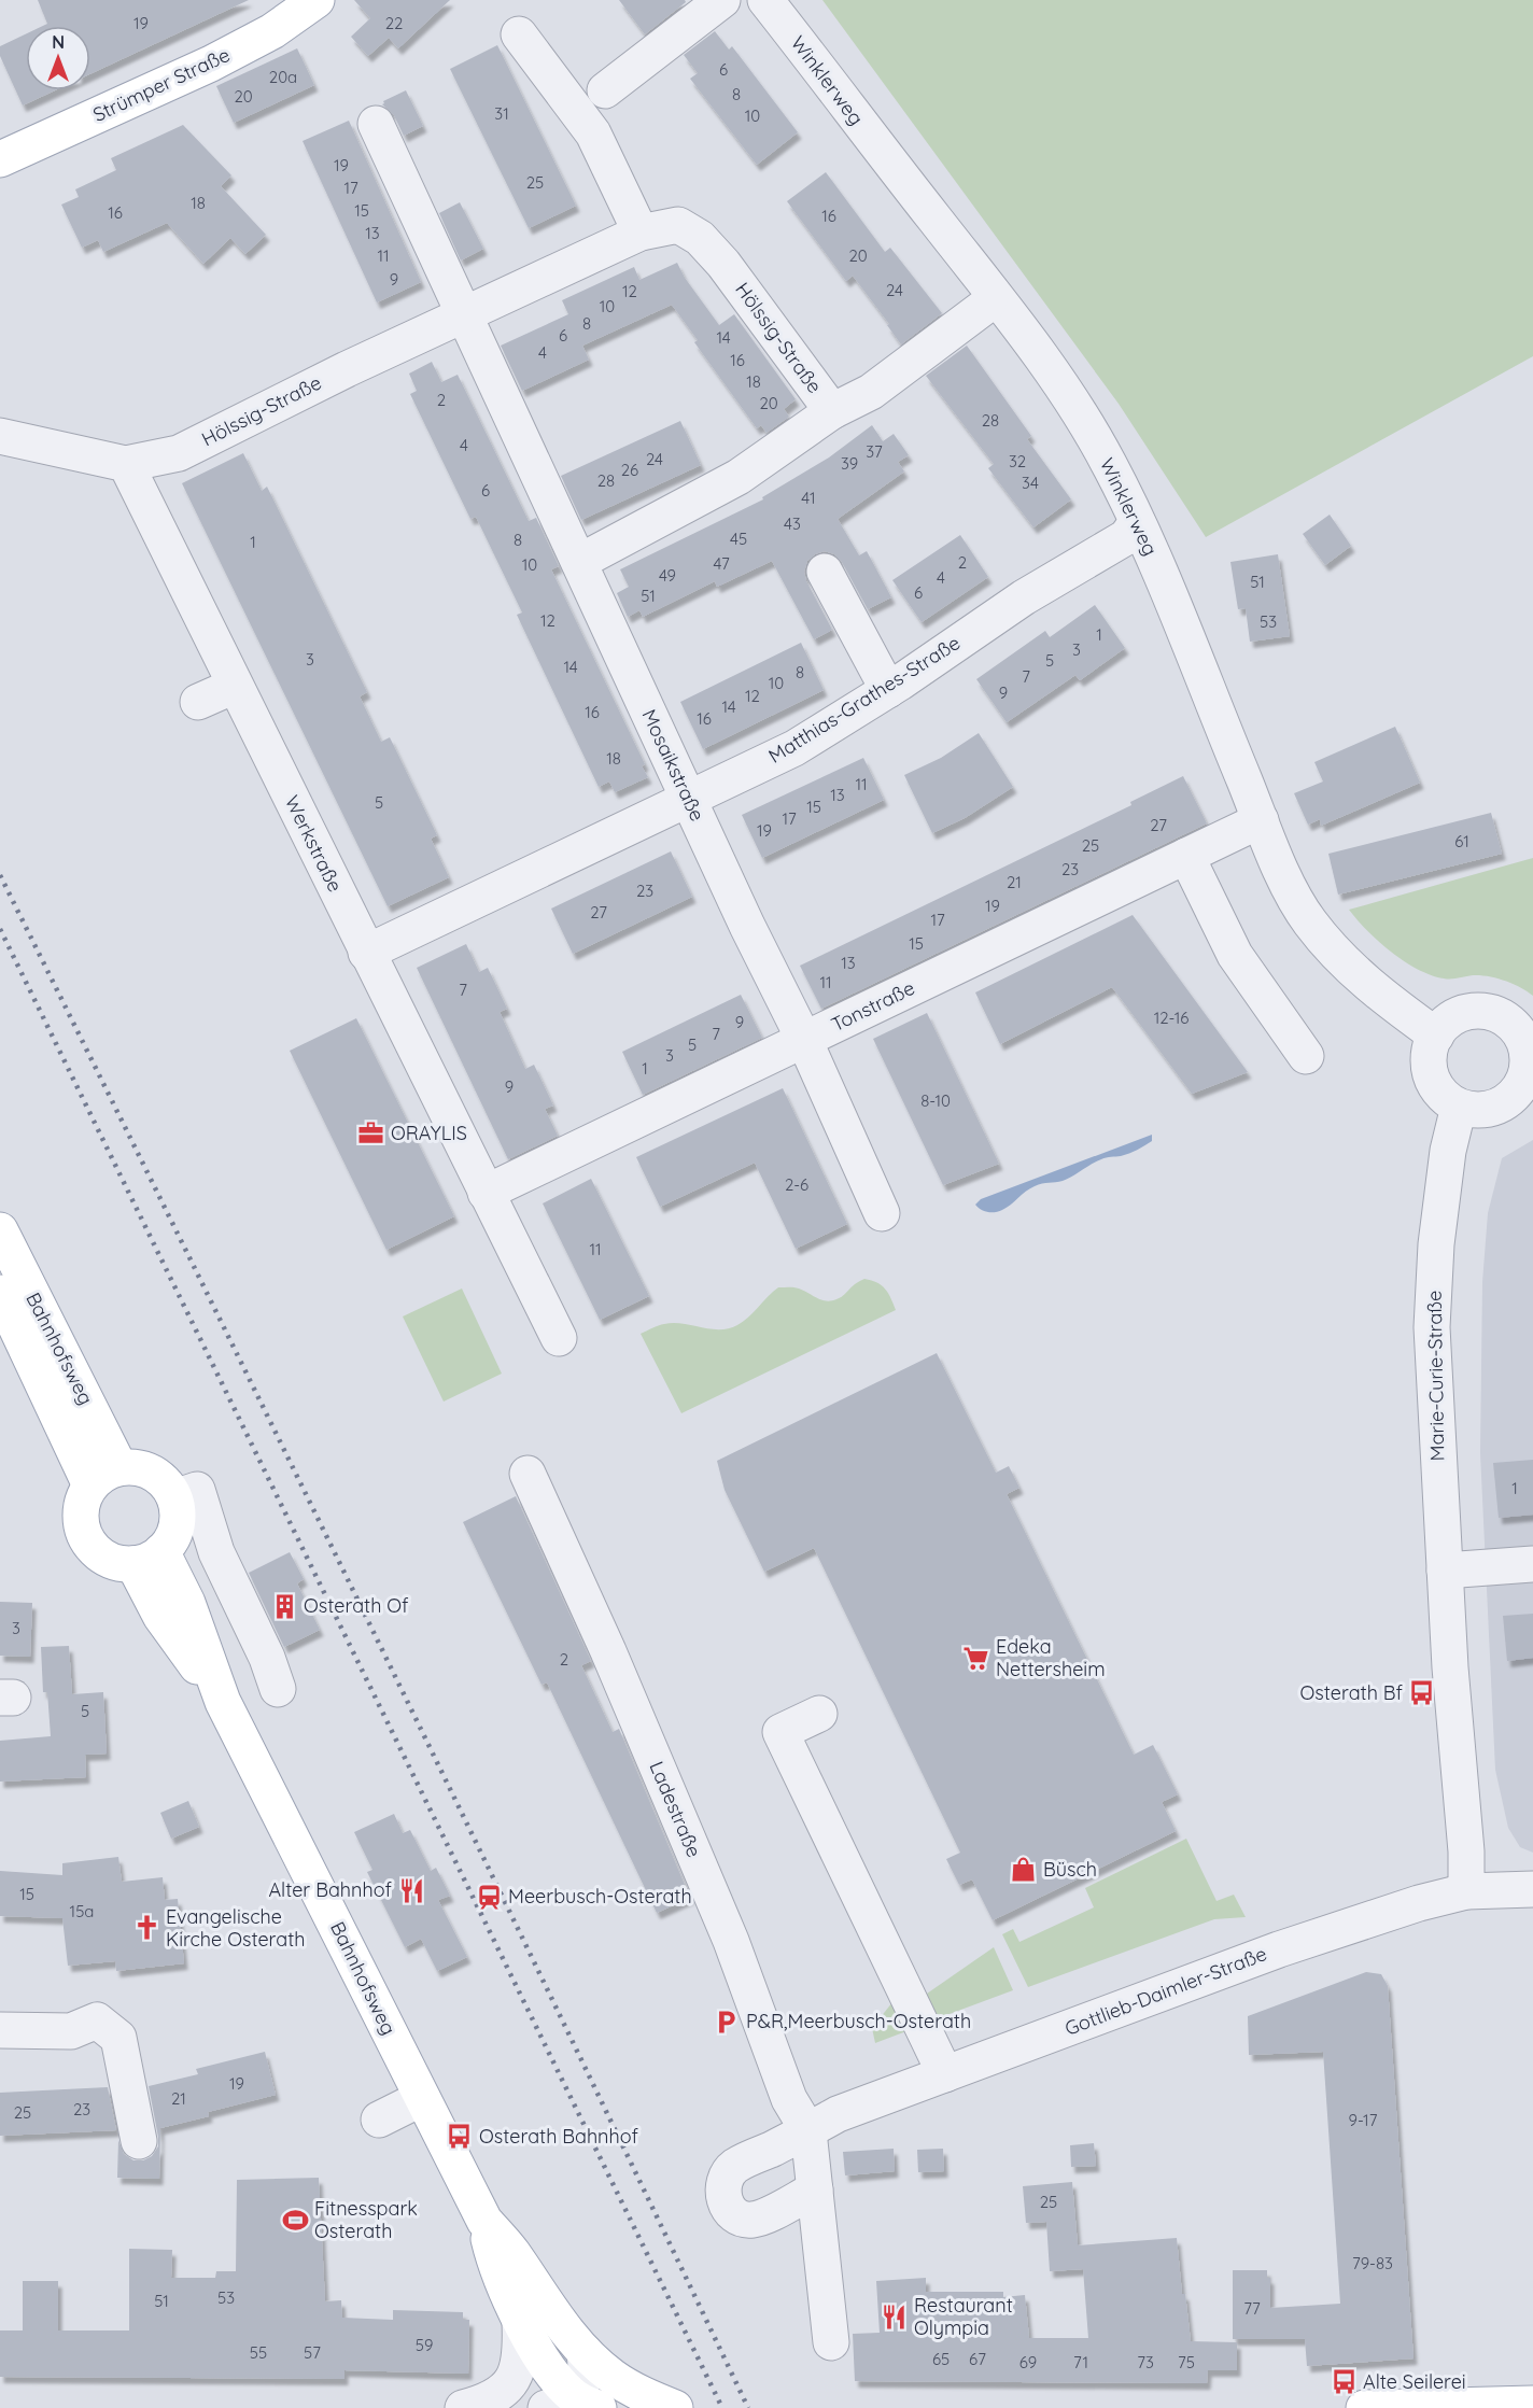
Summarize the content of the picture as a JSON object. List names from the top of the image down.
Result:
{
  "streets": {
    "main road": ["Strümper Straße", "Bahnhofsweg"],
    "street": [
      "Winklerweg",
      "Hölssig-Straße",
      "Matthias-Grathes-Straße",
      "Mosaikstraße",
      "Werkstraße",
      "Tonstraße",
      "Marie-Curie-Straße",
      "Ladestraße",
      "Gottlieb-Daimler-Straße"
    ]
  },
  "crossings": [
    ["Winklerweg", "Matthias-Grathes-Straße"],
    ["Winklerweg", "Tonstraße"],
    ["Winklerweg", "Marie-Curie-Straße"],
    ["Hölssig-Straße", "Mosaikstraße"],
    ["Hölssig-Straße", "Werkstraße"],
    ["Matthias-Grathes-Straße", "Mosaikstraße"],
    ["Matthias-Grathes-Straße", "Werkstraße"],
    ["Mosaikstraße", "Tonstraße"],
    ["Werkstraße", "Tonstraße"],
    ["Marie-Curie-Straße", "Gottlieb-Daimler-Straße"],
    ["Ladestraße", "Gottlieb-Daimler-Straße"]
  ],
  "places": {
    "office": ["ORAYLIS"],
    "building": ["Osterath Of"],
    "supermarket": ["Edeka Nettersheim"],
    "bus stop": ["Osterath Bf", "Osterath Bahnhof", "Alte Seilerei"],
    "shop": ["Büsch"],
    "restaurant": ["Alter Bahnhof", "Restaurant Olympia"],
    "station": ["Meerbusch-Osterath"],
    "church": ["Evangelische Kirche Osterath"],
    "parking": ["P&R,Meerbusch-Osterath"],
    "sports": ["Fitnesspark Osterath"]
  },
  "house_numbers": [
    "19",
    "22",
    "6",
    "20a",
    "8",
    "20",
    "31",
    "10",
    "19",
    "25",
    "17",
    "18",
    "15",
    "16",
    "16",
    "13",
    "11",
    "20",
    "9",
    "24",
    "12",
    "10",
    "8",
    "6",
    "14",
    "4",
    "16",
    "18",
    "2",
    "20",
    "28",
    "4",
    "37",
    "24",
    "32",
    "39",
    "26",
    "28",
    "34",
    "6",
    "41",
    "43",
    "45",
    "8",
    "1",
    "2",
    "47",
    "10",
    "49",
    "4",
    "51",
    "6",
    "51",
    "12",
    "53",
    "1",
    "3",
    "3",
    "5",
    "14",
    "8",
    "7",
    "10",
    "9",
    "12",
    "14",
    "16",
    "16",
    "18",
    "11",
    "13",
    "5",
    "15",
    "17",
    "27",
    "19",
    "61",
    "25",
    "23",
    "21",
    "23",
    "19",
    "27",
    "17",
    "15",
    "13",
    "11",
    "7",
    "12-16",
    "9",
    "7",
    "5",
    "3",
    "1",
    "9",
    "8-10",
    "2-6",
    "11",
    "1",
    "3",
    "2",
    "5",
    "15",
    "15a",
    "19",
    "21",
    "23",
    "25",
    "9-17",
    "25",
    "79-83",
    "53",
    "51",
    "77",
    "59",
    "55",
    "57",
    "65",
    "67",
    "69",
    "71",
    "73",
    "75"
  ],
  "north": "top"
}
